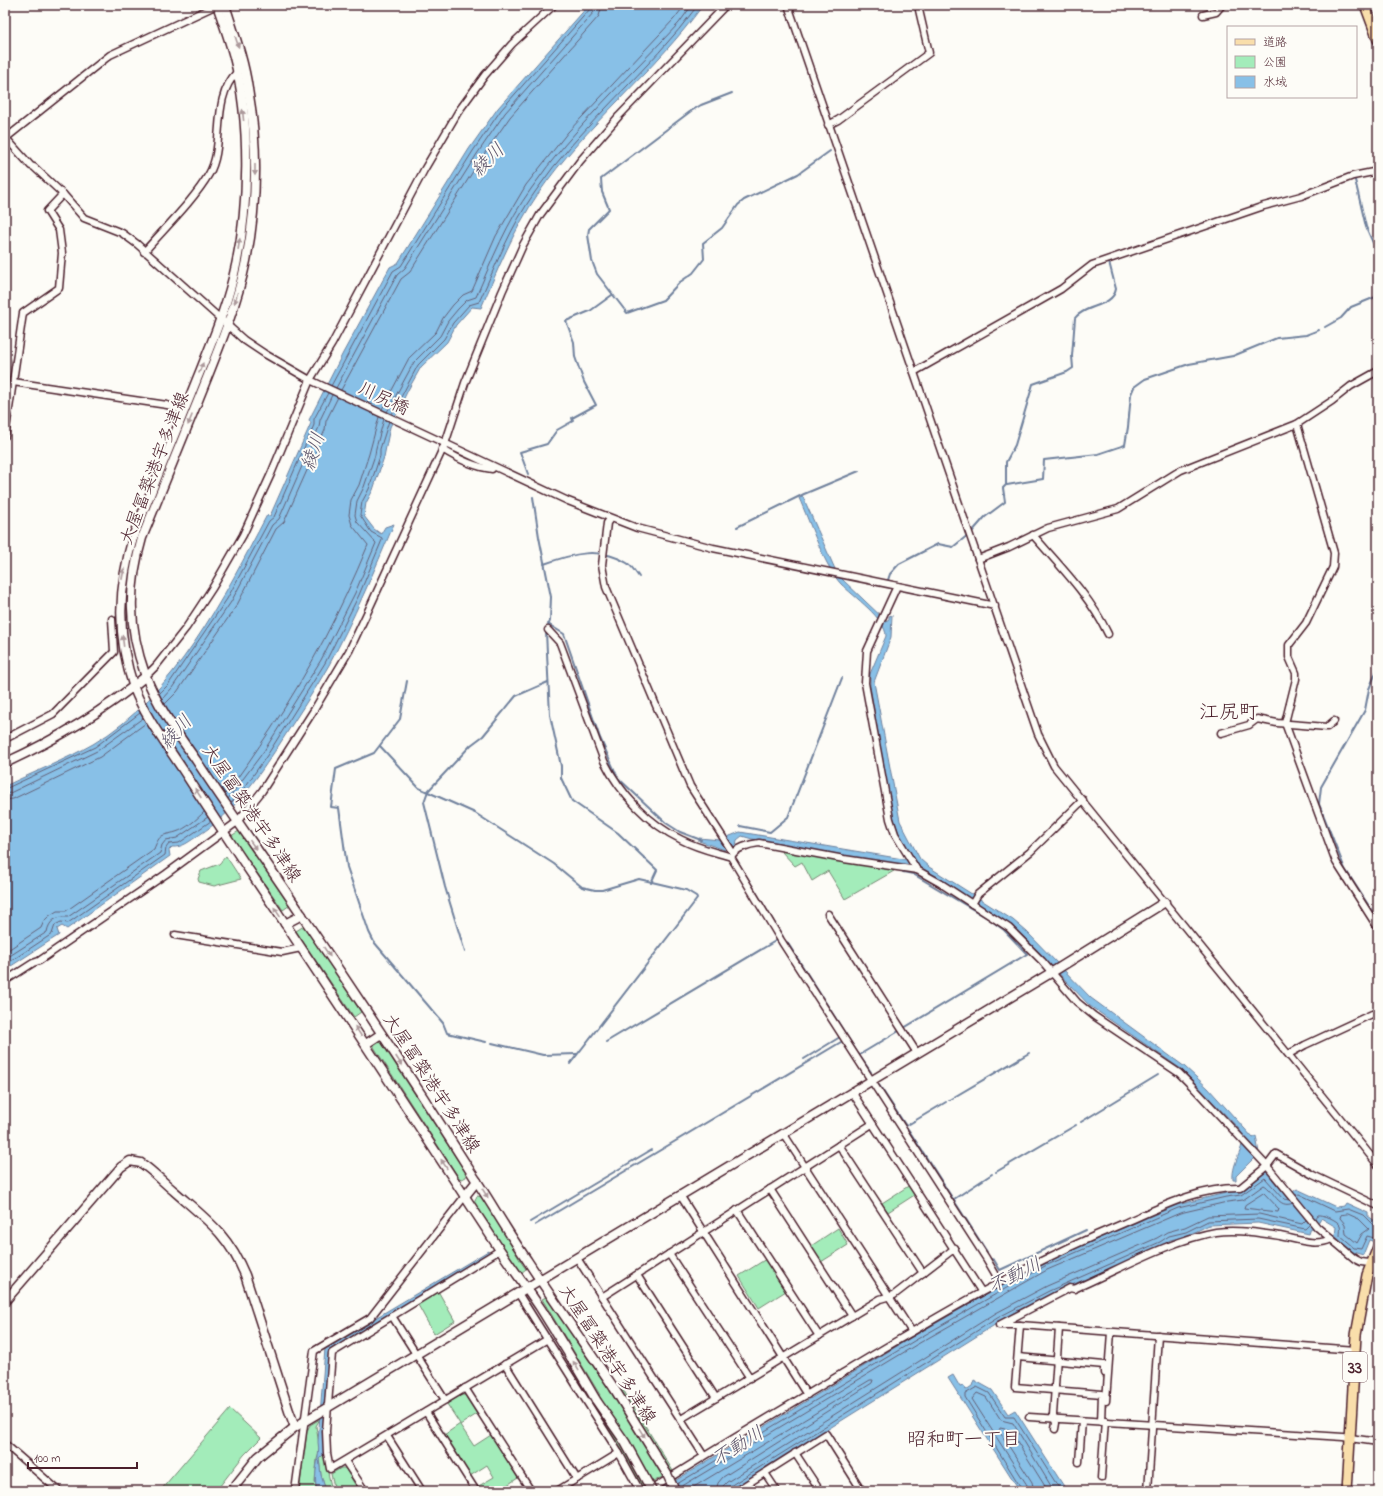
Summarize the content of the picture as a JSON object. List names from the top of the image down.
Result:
{
  "streets": {
    "main road": ["大屋冨築港宇多津線", "33"],
    "street": ["川尻橋"]
  },
  "crossings": [
    ["川尻橋", "大屋冨築港宇多津線"]
  ],
  "districts": ["江尻町", "昭和町一丁目"],
  "water": ["綾川", "不動川"],
  "legend": ["道路", "公園", "水域"],
  "scale_bar": "100 m"
}
